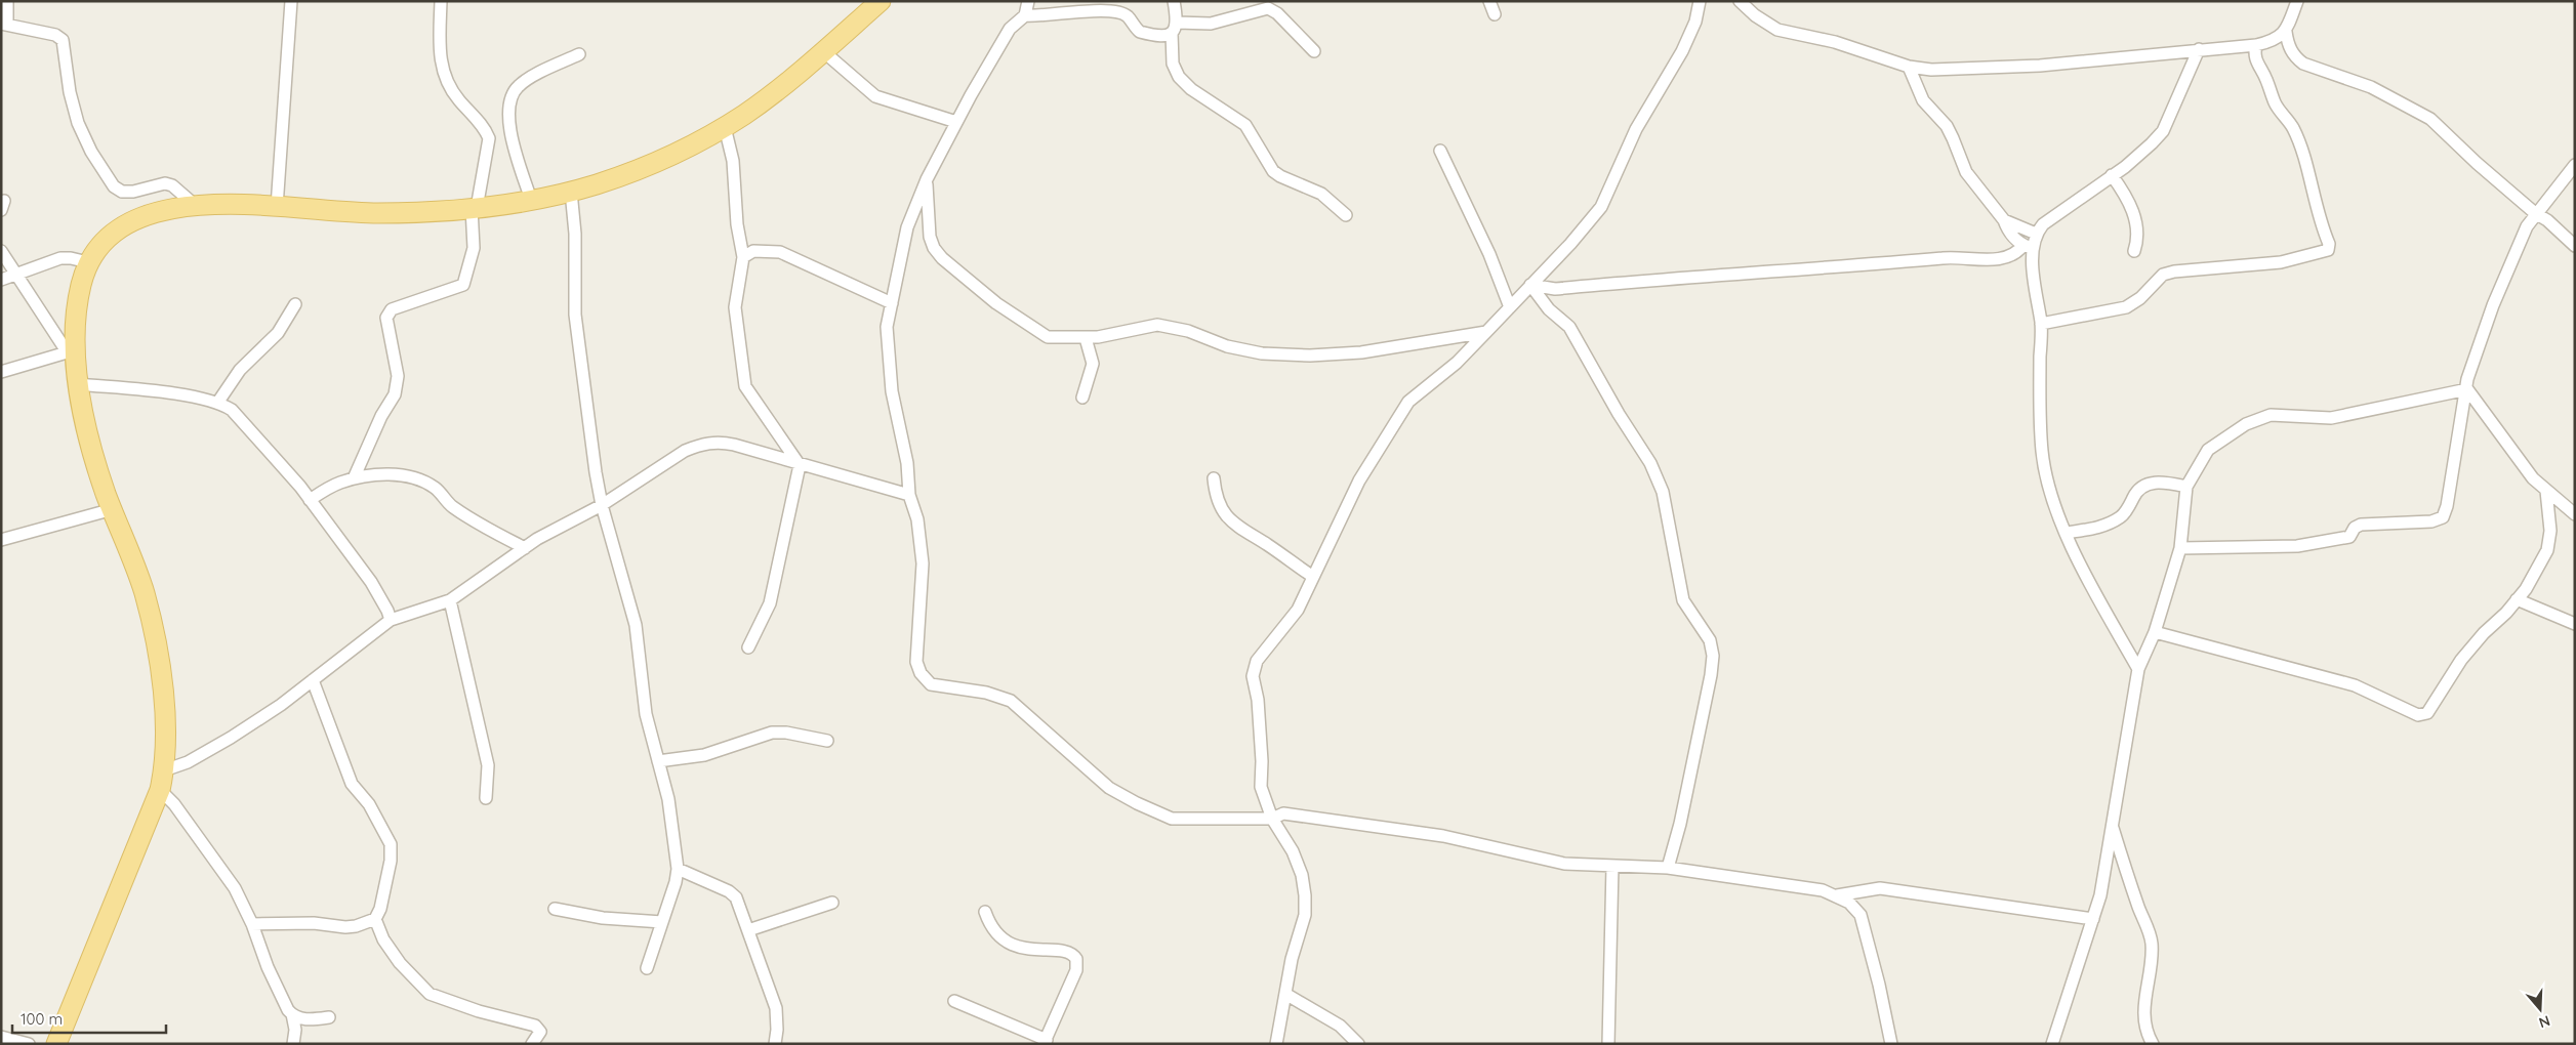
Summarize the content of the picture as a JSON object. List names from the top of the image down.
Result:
{
  "scale_bar": "100 m",
  "north": "bottom"
}
